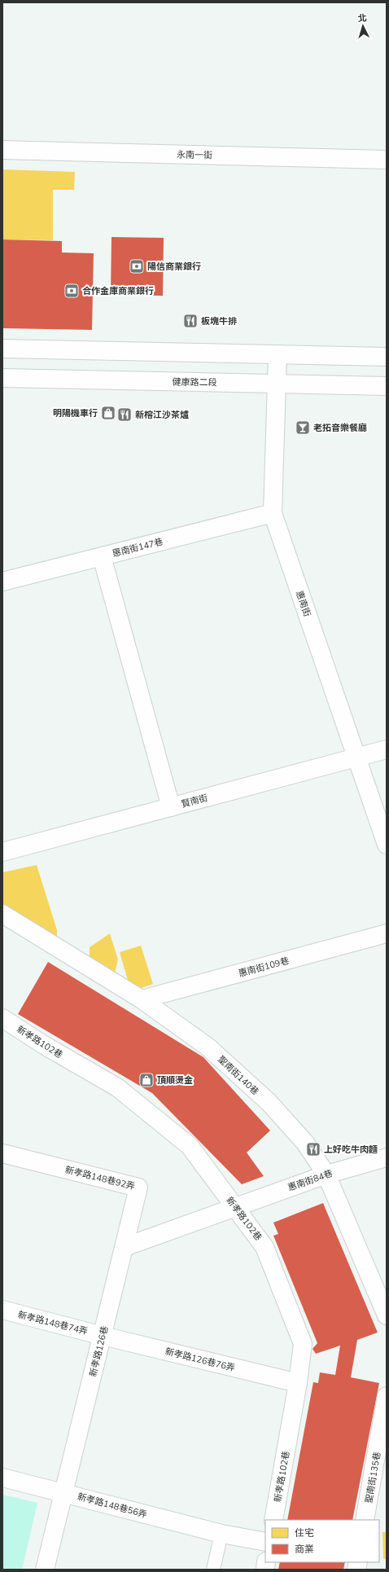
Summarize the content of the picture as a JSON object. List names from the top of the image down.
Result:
{
  "streets": {
    "street": [
      "永南一街",
      "健康路二段",
      "惠南街147巷",
      "惠南街",
      "賢南街",
      "惠南街109巷",
      "新孝路102巷",
      "聖南街140巷",
      "新孝路148巷92弄",
      "惠南街84巷",
      "新孝路148巷74弄",
      "新孝路126巷",
      "新孝路126巷76弄",
      "聖南街135巷",
      "新孝路148巷56弄"
    ]
  },
  "crossings": [
    ["健康路二段", "惠南街"],
    ["惠南街147巷", "惠南街"],
    ["惠南街", "賢南街"],
    ["惠南街109巷", "聖南街140巷"],
    ["新孝路102巷", "惠南街84巷"],
    ["新孝路102巷", "新孝路126巷76弄"],
    ["聖南街140巷", "惠南街84巷"],
    ["新孝路148巷92弄", "新孝路126巷"],
    ["新孝路148巷74弄", "新孝路126巷"],
    ["新孝路148巷74弄", "新孝路126巷76弄"],
    ["新孝路126巷", "新孝路126巷76弄"],
    ["新孝路126巷", "新孝路148巷56弄"]
  ],
  "places": {
    "bank": ["陽信商業銀行", "合作金庫商業銀行"],
    "restaurant": ["板塊牛排", "新榕江沙茶爐", "上好吃牛肉麵"],
    "shop": ["明陽機車行", "頂順燙金"],
    "bar": ["老拓音樂餐廳"]
  },
  "legend": ["住宅", "商業"],
  "north": "top"
}
